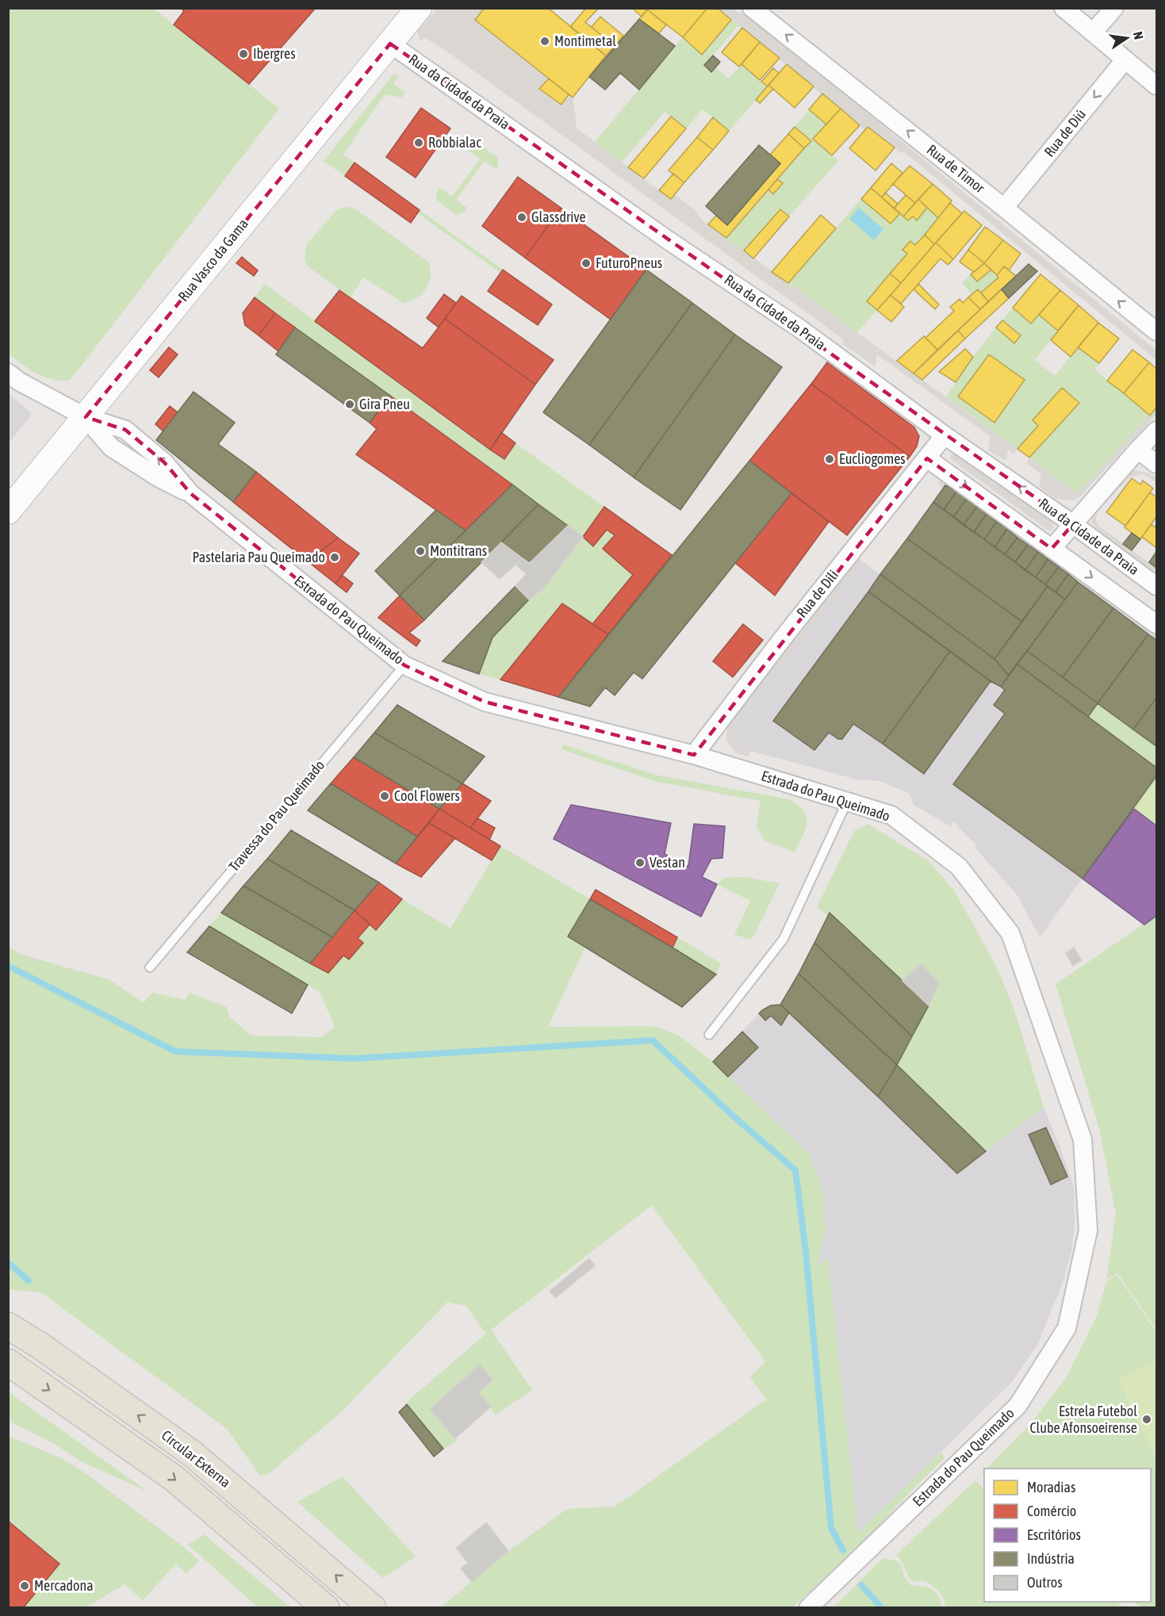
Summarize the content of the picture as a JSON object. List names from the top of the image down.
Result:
{
  "streets": {
    "main road": ["Rua Vasco da Gama", "Circular Externa"],
    "street": [
      "Rua da Cidade da Praia",
      "Rua de Diú",
      "Rua de Timor",
      "Rua de Díli",
      "Estrada do Pau Queimado"
    ],
    "lane": ["Travessa do Pau Queimado"]
  },
  "crossings": [
    ["Rua da Cidade da Praia", "Rua Vasco da Gama"],
    ["Rua da Cidade da Praia", "Rua de Díli"],
    ["Rua de Diú", "Rua de Timor"],
    ["Rua Vasco da Gama", "Estrada do Pau Queimado"],
    ["Rua de Díli", "Estrada do Pau Queimado"],
    ["Estrada do Pau Queimado", "Travessa do Pau Queimado"]
  ],
  "one_way": ["Rua de Diú", "Rua de Timor"],
  "places": [
    "Montimetal",
    "Ibergres",
    "Robbialac",
    "Glassdrive",
    "FuturoPneus",
    "Gira Pneu",
    "Eucliogomes",
    "Montitrans",
    "Pastelaria Pau Queimado",
    "Cool Flowers",
    "Vestan",
    "Estrela Futebol Clube Afonsoeirense",
    "Mercadona"
  ],
  "legend": [
    "Moradias",
    "Comércio",
    "Escritórios",
    "Indústria",
    "Outros"
  ],
  "north": "right"
}
